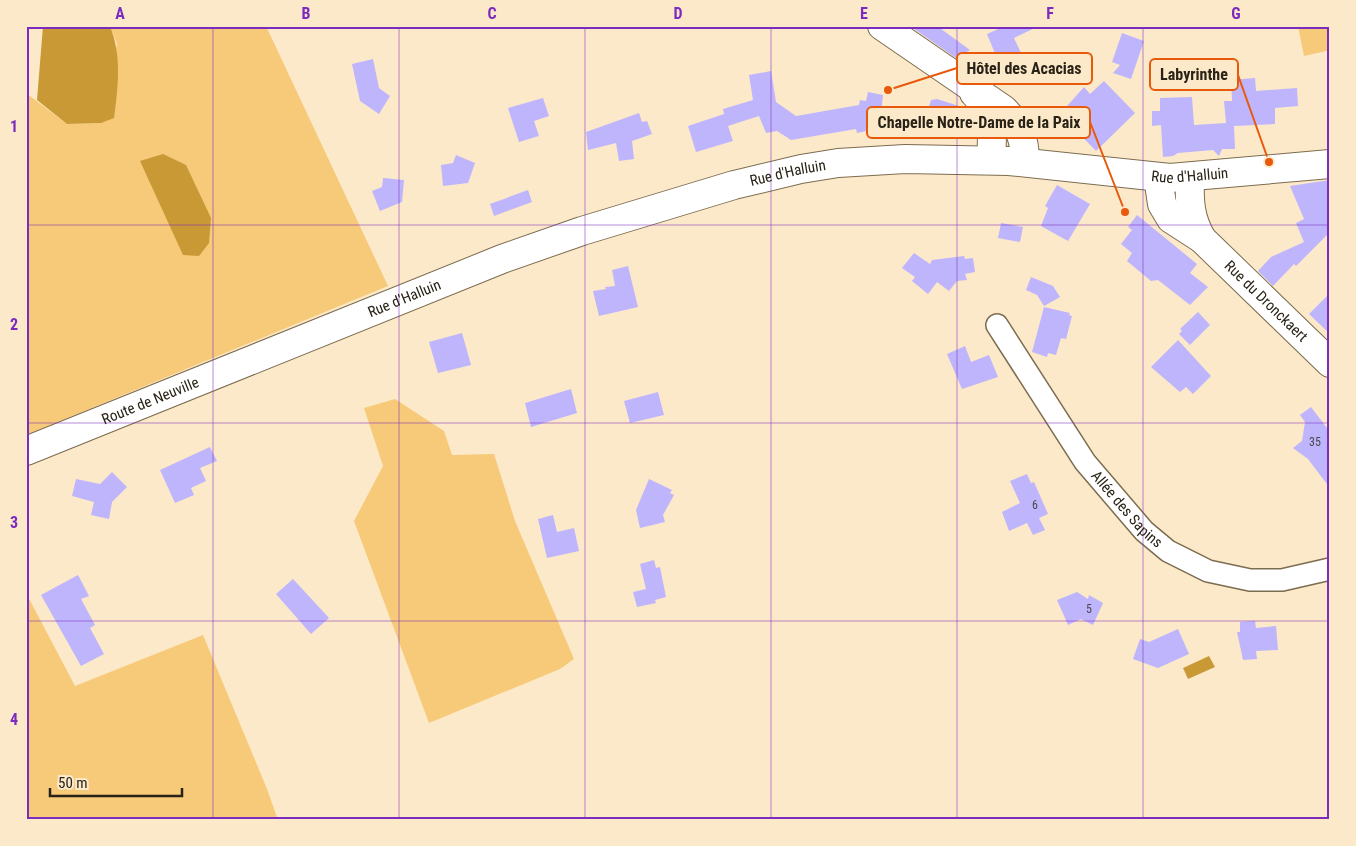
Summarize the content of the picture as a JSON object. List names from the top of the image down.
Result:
{
  "streets": {
    "main road": ["Rue d'Halluin", "Rue du Dronckaert", "Route de Neuville"],
    "street": ["Allée des Sapins"]
  },
  "crossings": [
    ["Rue d'Halluin", "Rue du Dronckaert"],
    ["Rue d'Halluin", "Route de Neuville"]
  ],
  "places": ["Hôtel des Acacias", "Labyrinthe", "Chapelle Notre-Dame de la Paix"],
  "house_numbers": ["35", "6", "5"],
  "scale_bar": "50 m",
  "grid": {
    "columns": [
      "A",
      "B",
      "C",
      "D",
      "E",
      "F",
      "G"
    ],
    "rows": [
      "1",
      "2",
      "3",
      "4"
    ]
  }
}
